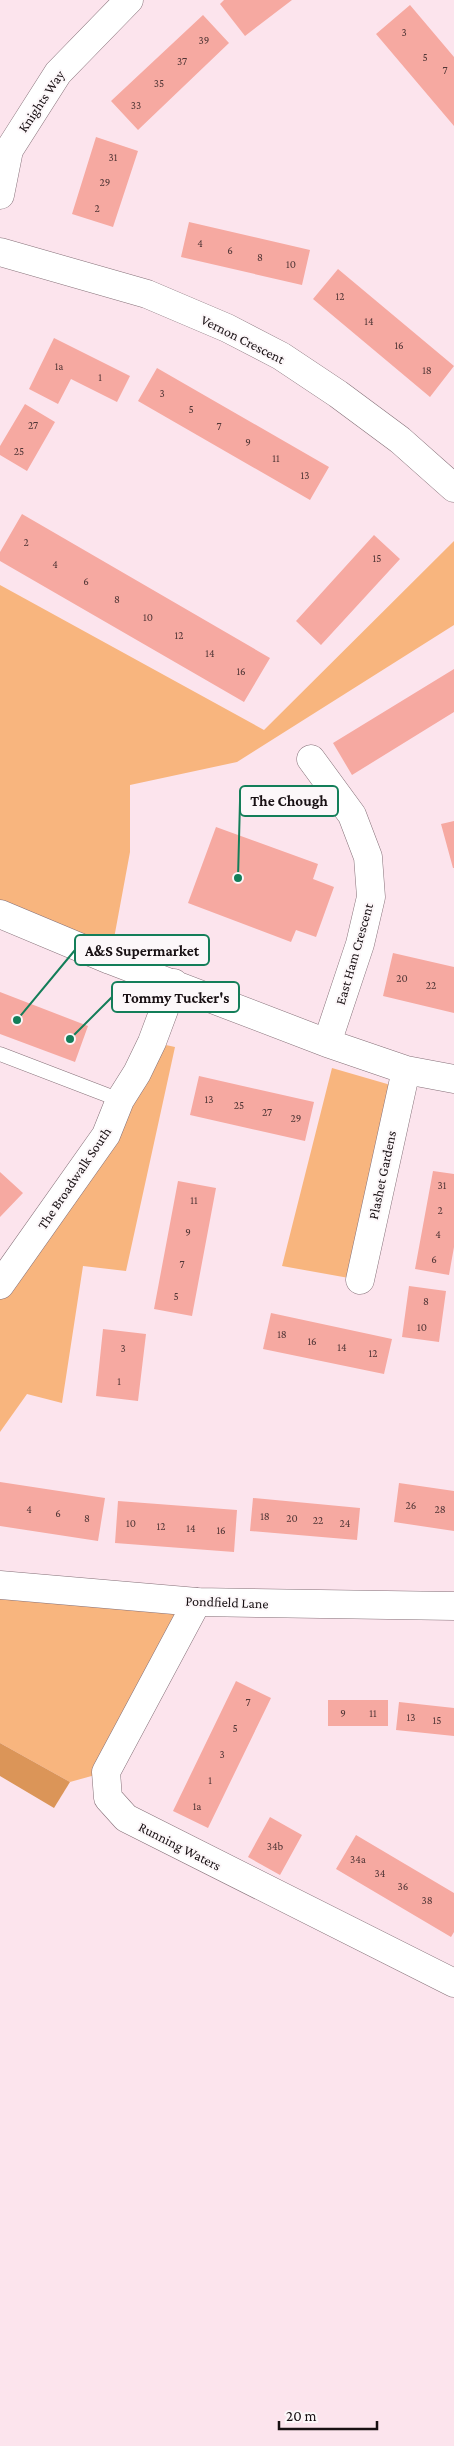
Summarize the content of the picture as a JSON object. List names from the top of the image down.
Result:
{
  "streets": {
    "street": [
      "Knights Way",
      "Vernon Crescent",
      "East Ham Crescent",
      "Plashet Gardens",
      "The Broadwalk South",
      "Pondfield Lane",
      "Running Waters"
    ]
  },
  "crossings": [
    ["Pondfield Lane", "Running Waters"]
  ],
  "places": ["The Chough", "A&S Supermarket", "Tommy Tucker's"],
  "house_numbers": [
    "3",
    "39",
    "5",
    "37",
    "7",
    "35",
    "33",
    "31",
    "29",
    "2",
    "4",
    "6",
    "8",
    "10",
    "12",
    "14",
    "16",
    "1a",
    "18",
    "1",
    "3",
    "5",
    "27",
    "7",
    "9",
    "25",
    "11",
    "13",
    "2",
    "15",
    "4",
    "6",
    "8",
    "10",
    "12",
    "14",
    "16",
    "20",
    "22",
    "13",
    "25",
    "27",
    "29",
    "31",
    "11",
    "2",
    "9",
    "4",
    "6",
    "7",
    "5",
    "8",
    "10",
    "18",
    "16",
    "14",
    "3",
    "12",
    "1",
    "26",
    "4",
    "28",
    "6",
    "18",
    "8",
    "20",
    "22",
    "10",
    "24",
    "12",
    "14",
    "16",
    "7",
    "9",
    "11",
    "13",
    "15",
    "5",
    "3",
    "1",
    "1a",
    "34b",
    "34a",
    "34",
    "36",
    "38"
  ],
  "scale_bar": "20 m"
}
